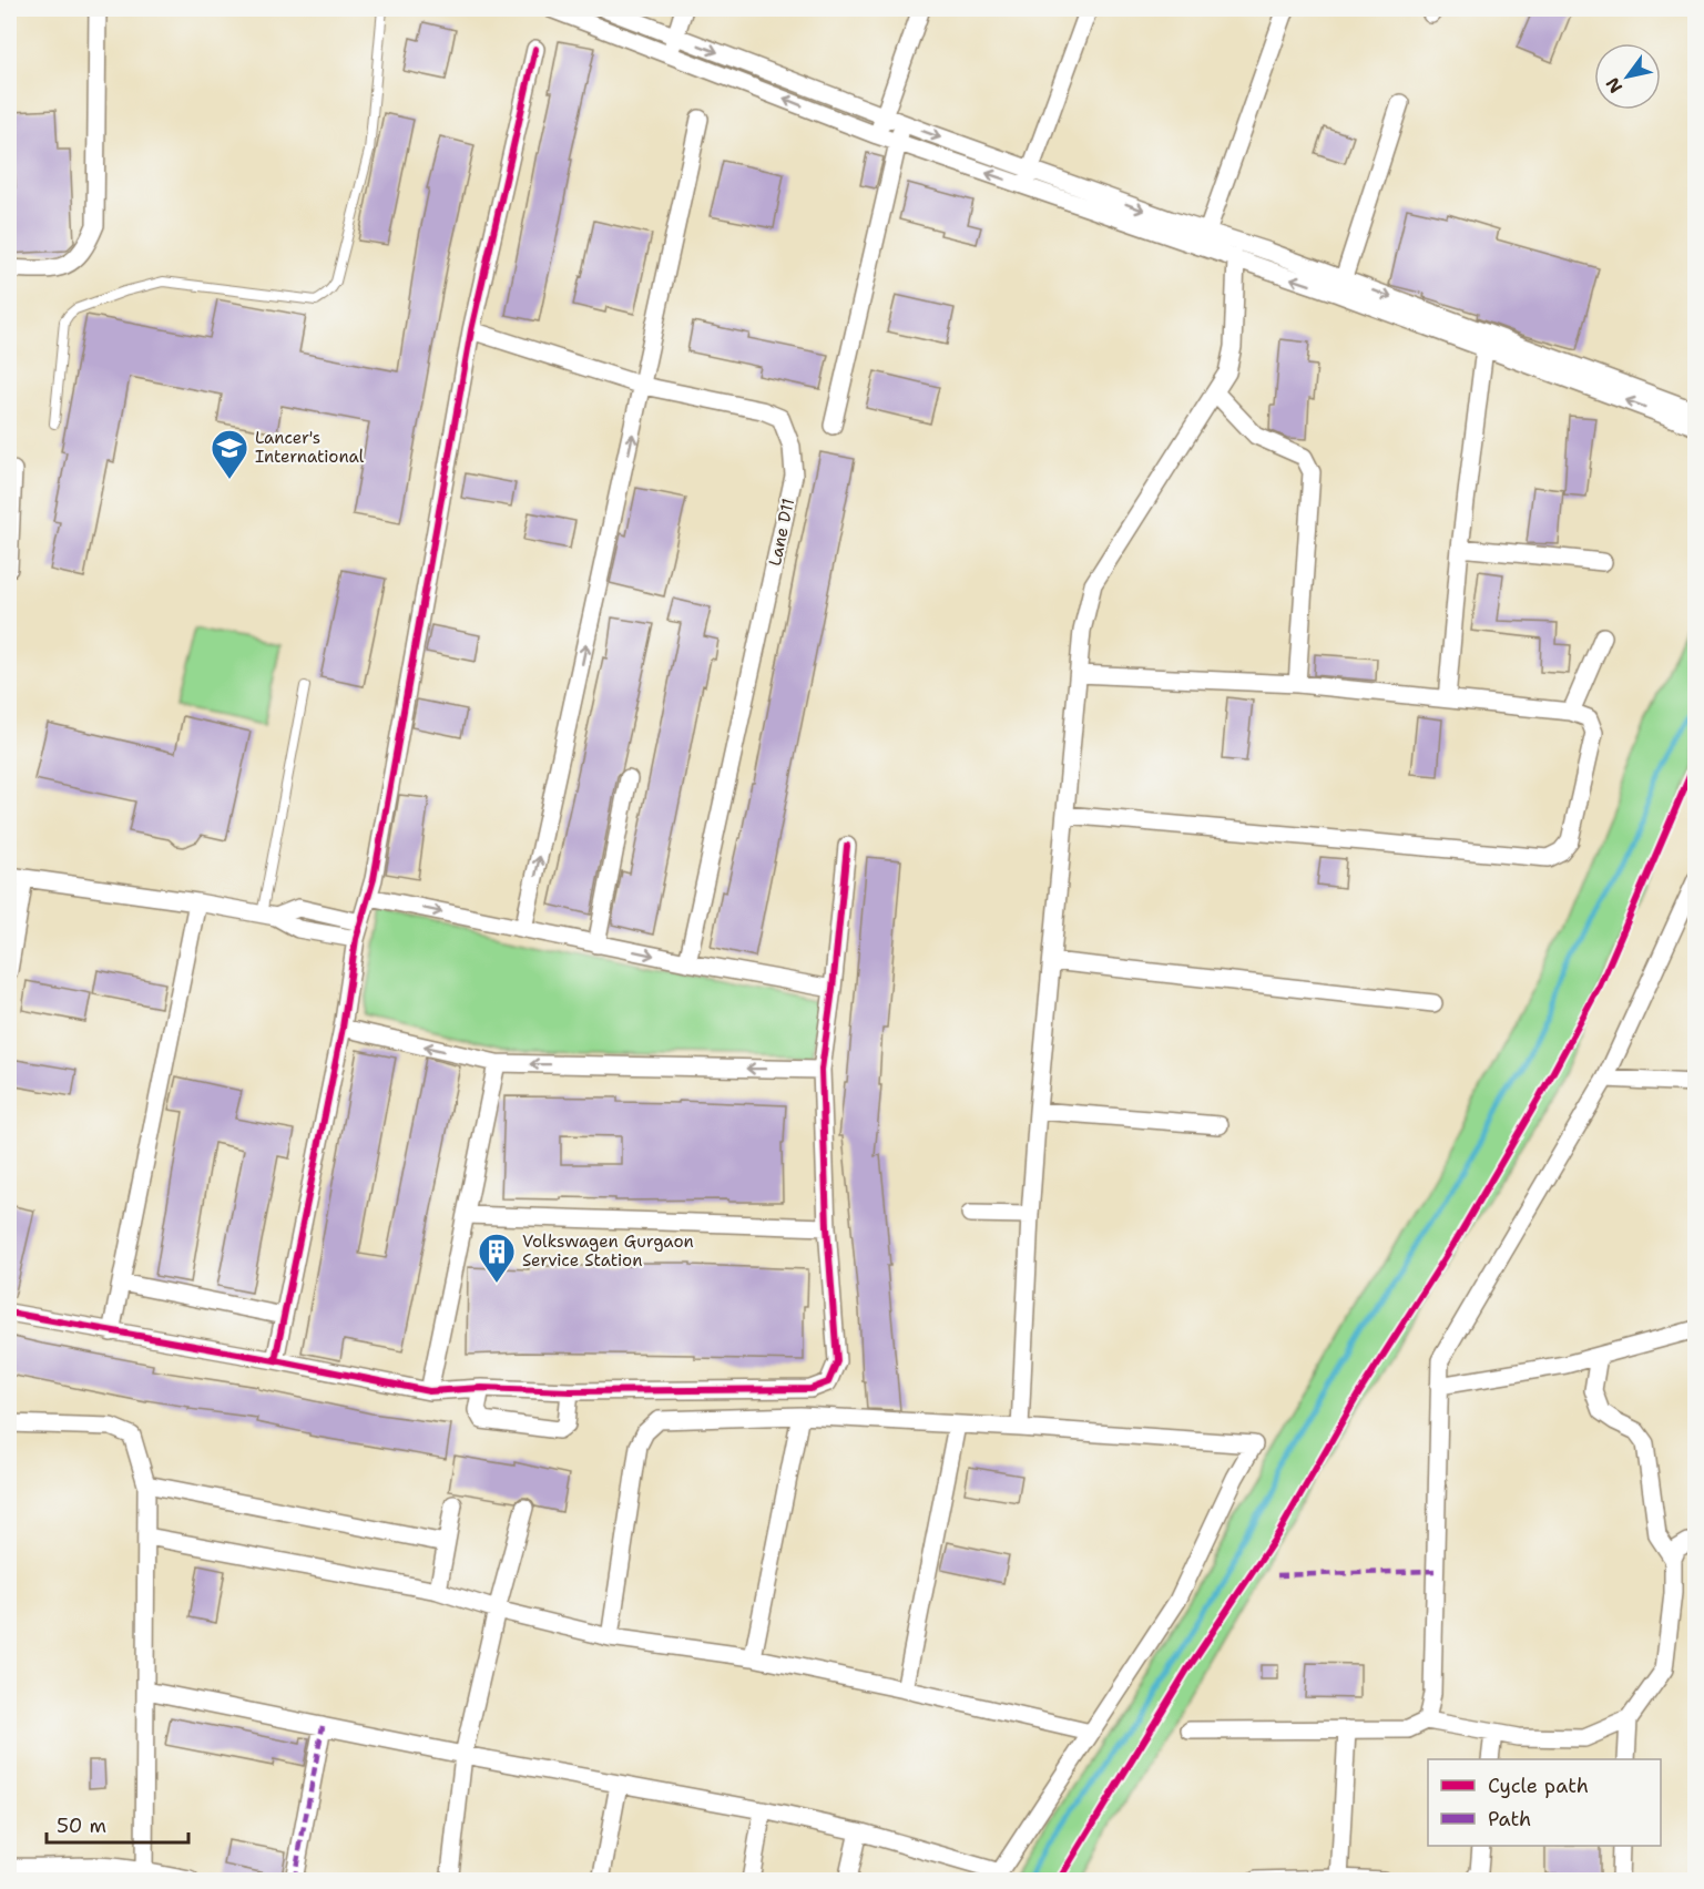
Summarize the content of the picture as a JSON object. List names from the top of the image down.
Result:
{
  "streets": {
    "street": ["Lane D11"]
  },
  "places": {
    "school or university": ["Lancer's International"],
    "building": ["Volkswagen Gurgaon Service Station"]
  },
  "legend": ["Cycle path", "Path"],
  "scale_bar": "50 m",
  "north": "bottom left"
}
